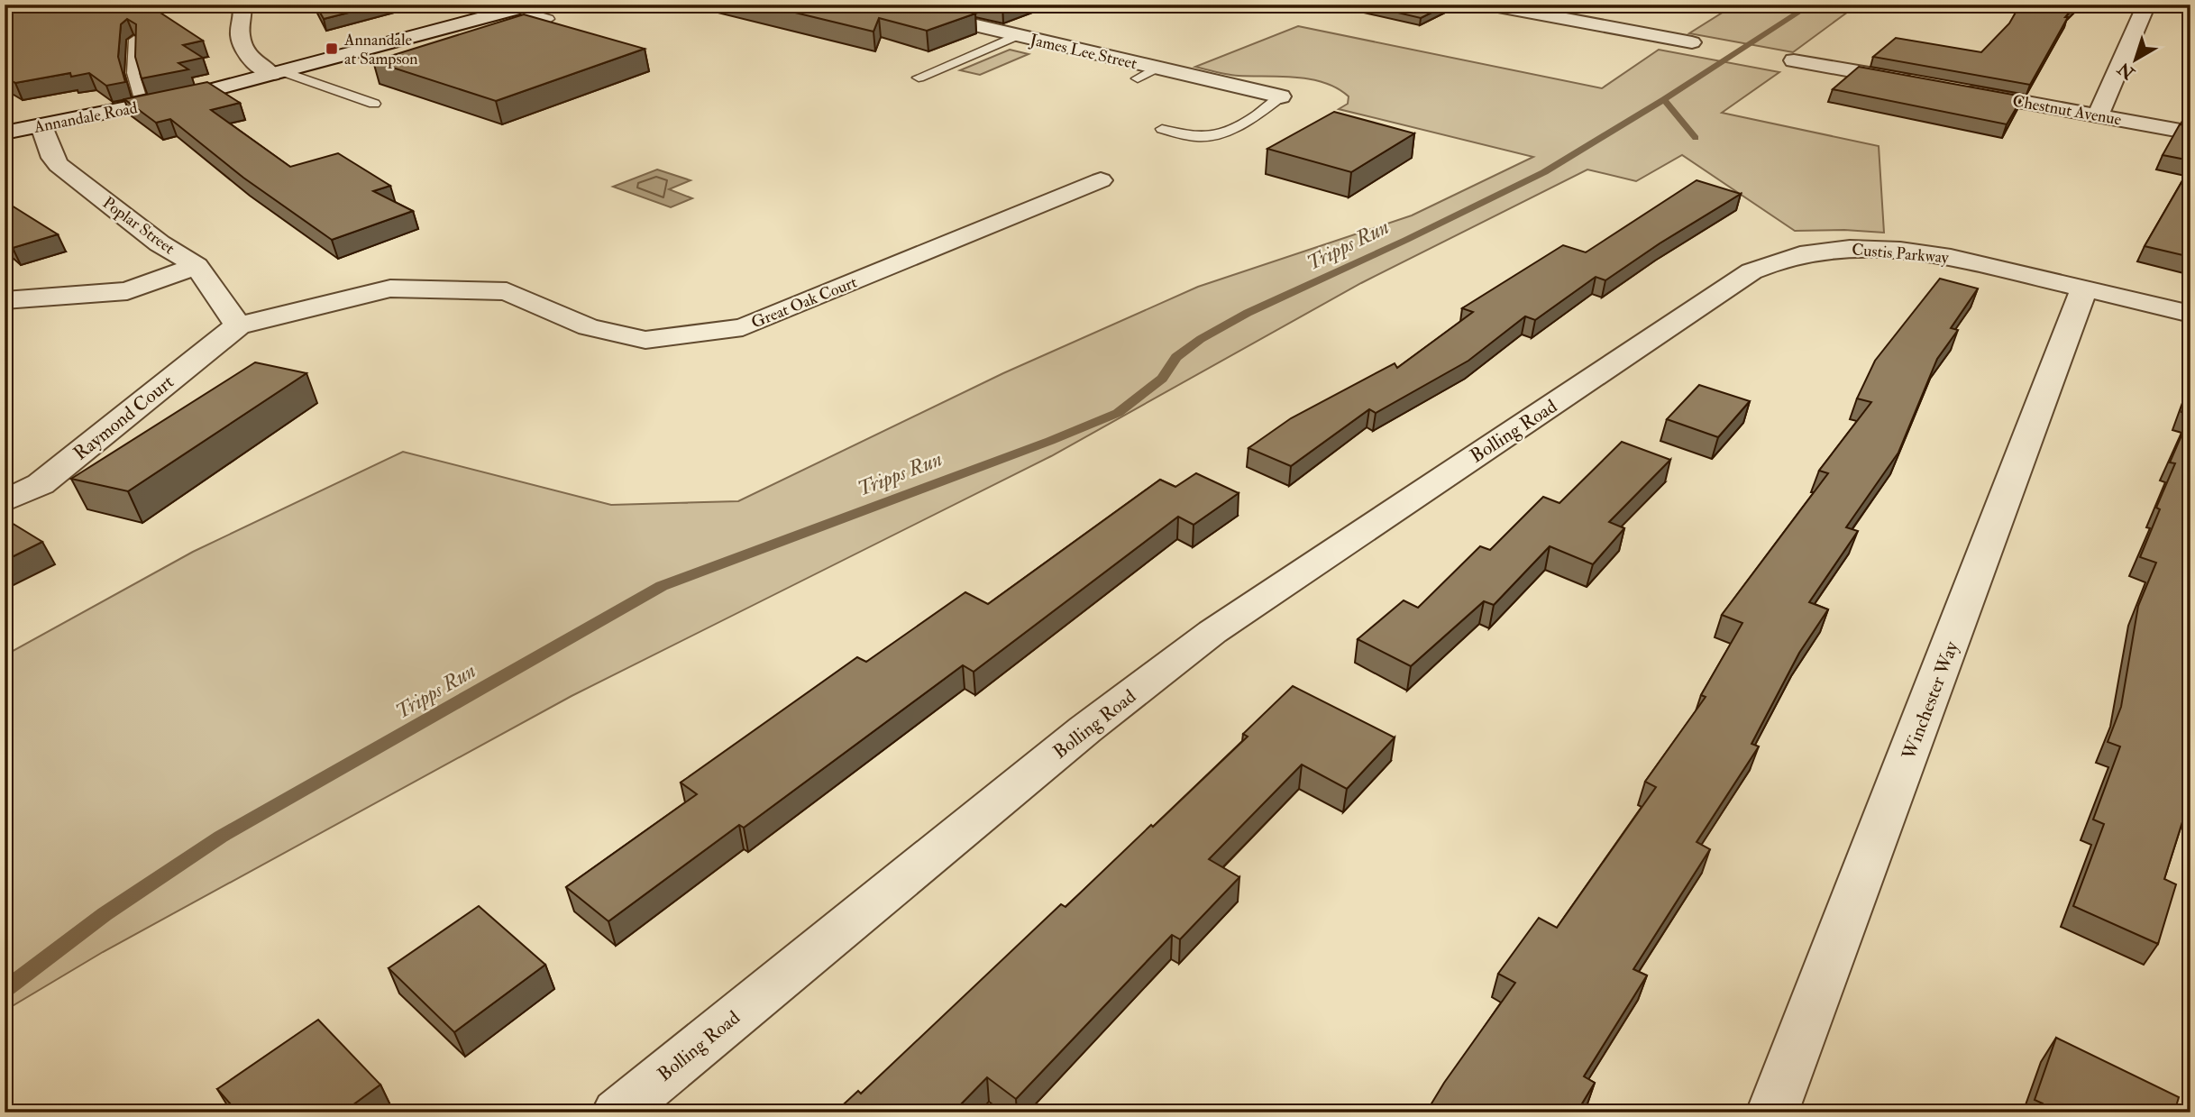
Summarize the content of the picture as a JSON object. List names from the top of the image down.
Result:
{
  "streets": {
    "street": [
      "James Lee Street",
      "Chestnut Avenue",
      "Annandale Road",
      "Poplar Street",
      "Custis Parkway",
      "Great Oak Court",
      "Raymond Court",
      "Bolling Road",
      "Winchester Way"
    ]
  },
  "crossings": [
    ["Annandale Road", "Poplar Street"],
    ["Poplar Street", "Great Oak Court"],
    ["Poplar Street", "Raymond Court"],
    ["Custis Parkway", "Bolling Road"],
    ["Custis Parkway", "Winchester Way"],
    ["Great Oak Court", "Raymond Court"]
  ],
  "water": ["Tripps Run"],
  "places": {
    "transit": ["Annandale at Sampson"]
  },
  "north": "bottom left"
}
